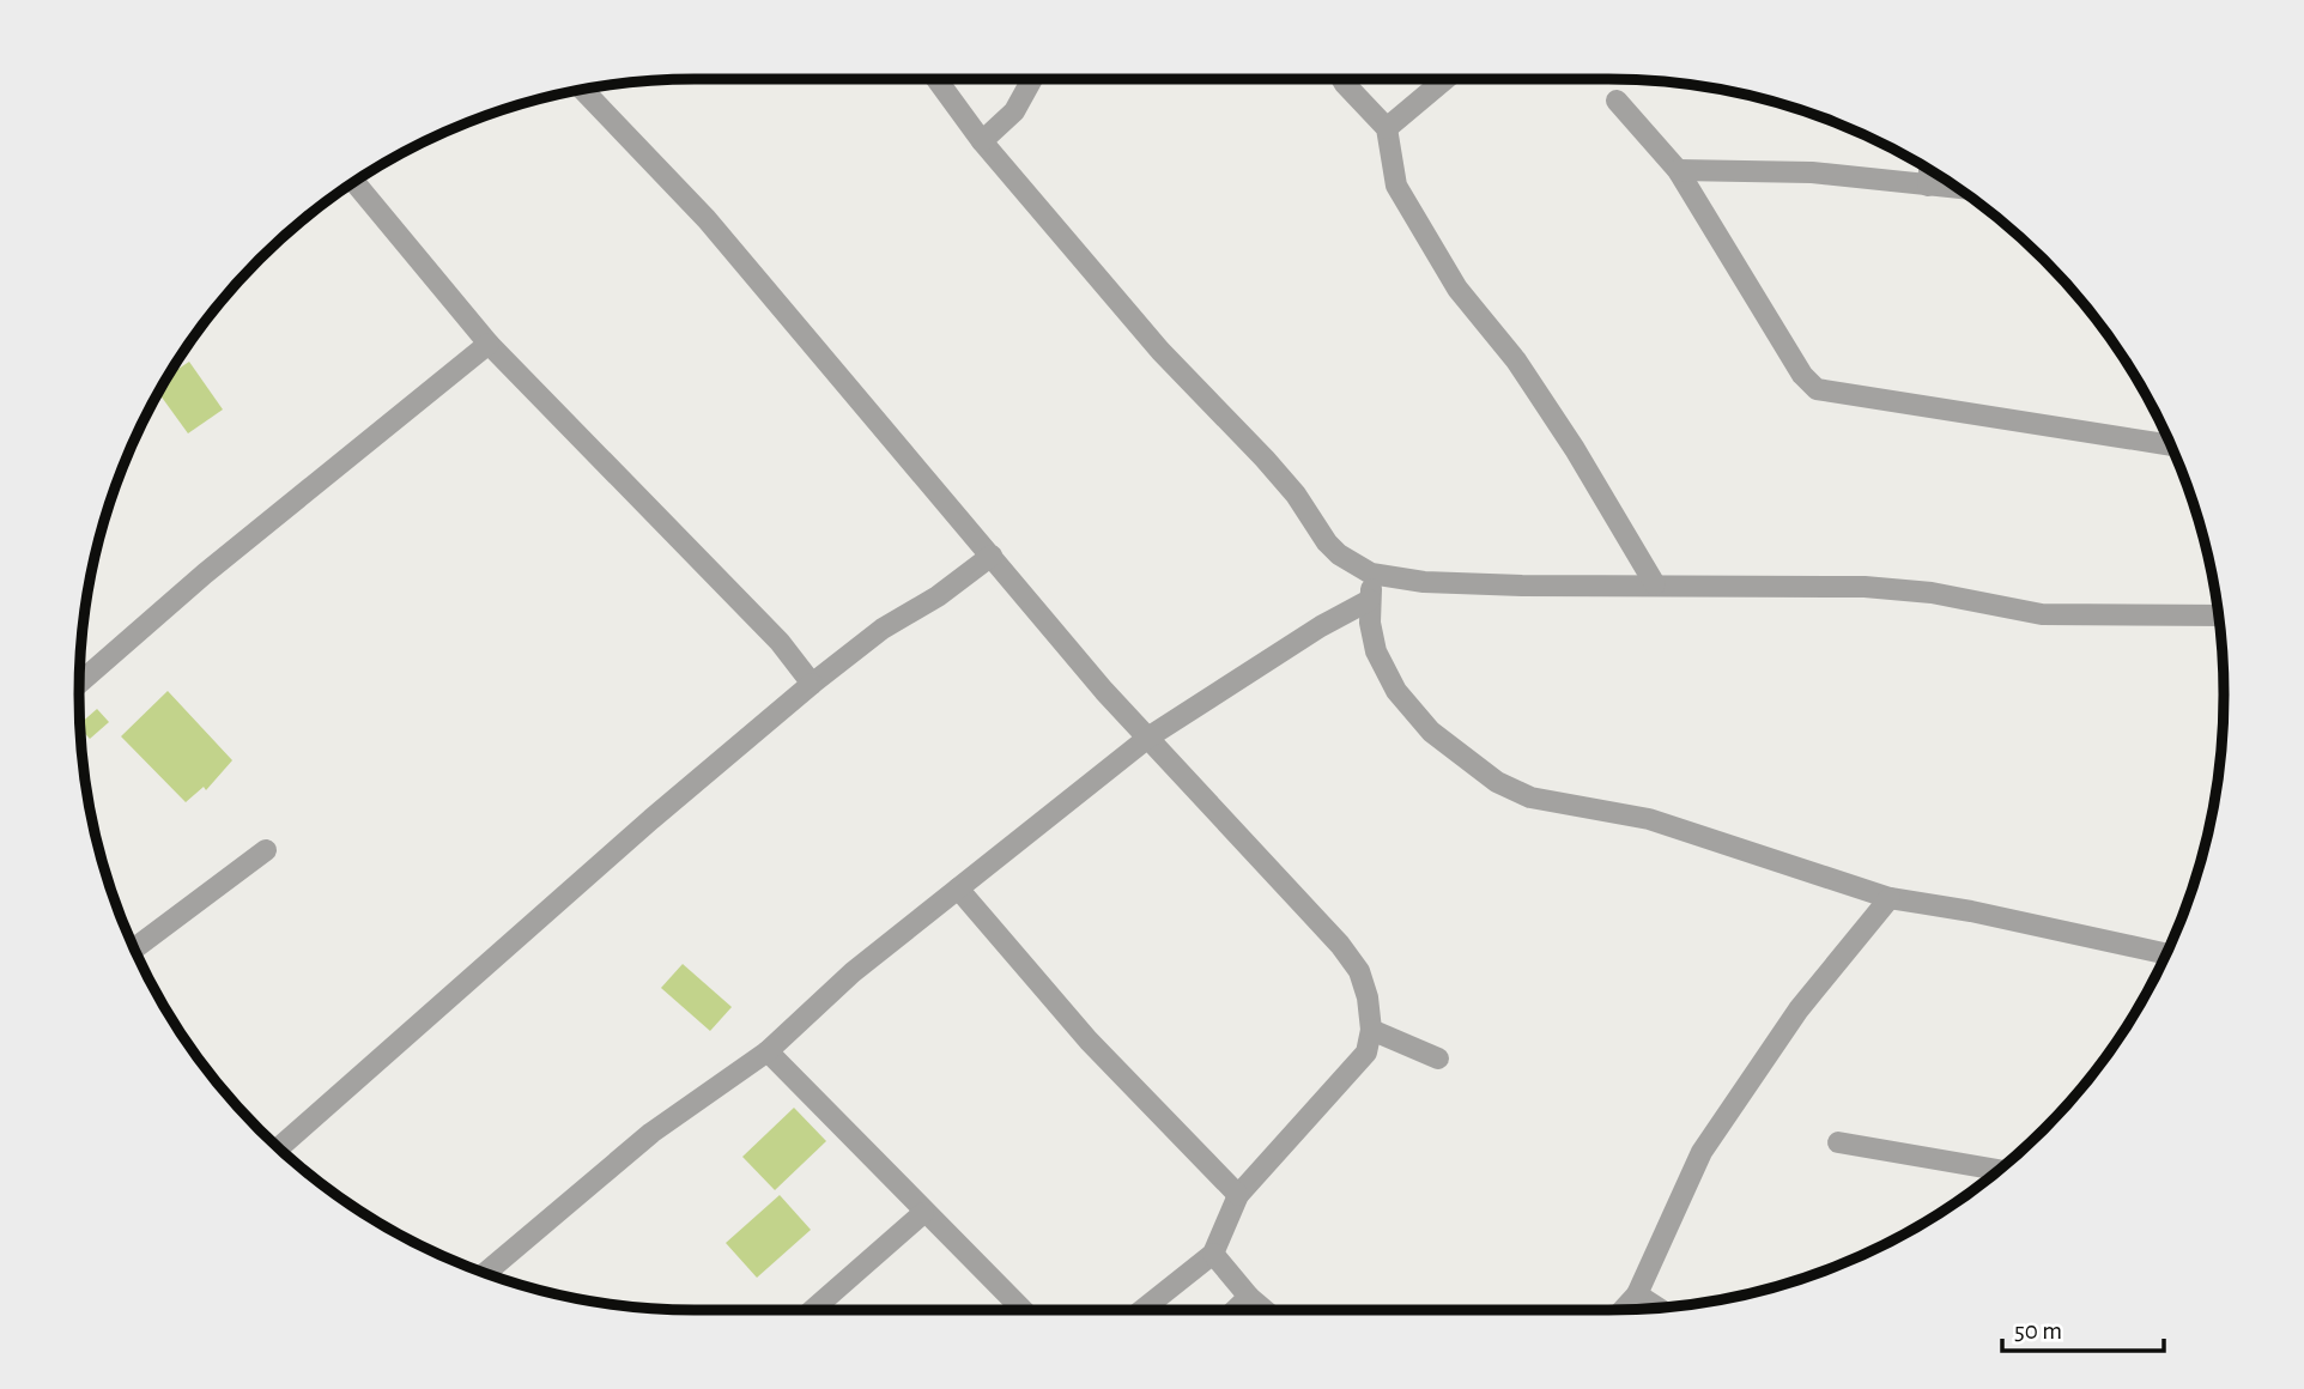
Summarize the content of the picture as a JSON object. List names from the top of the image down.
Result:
{
  "scale_bar": "50 m"
}
